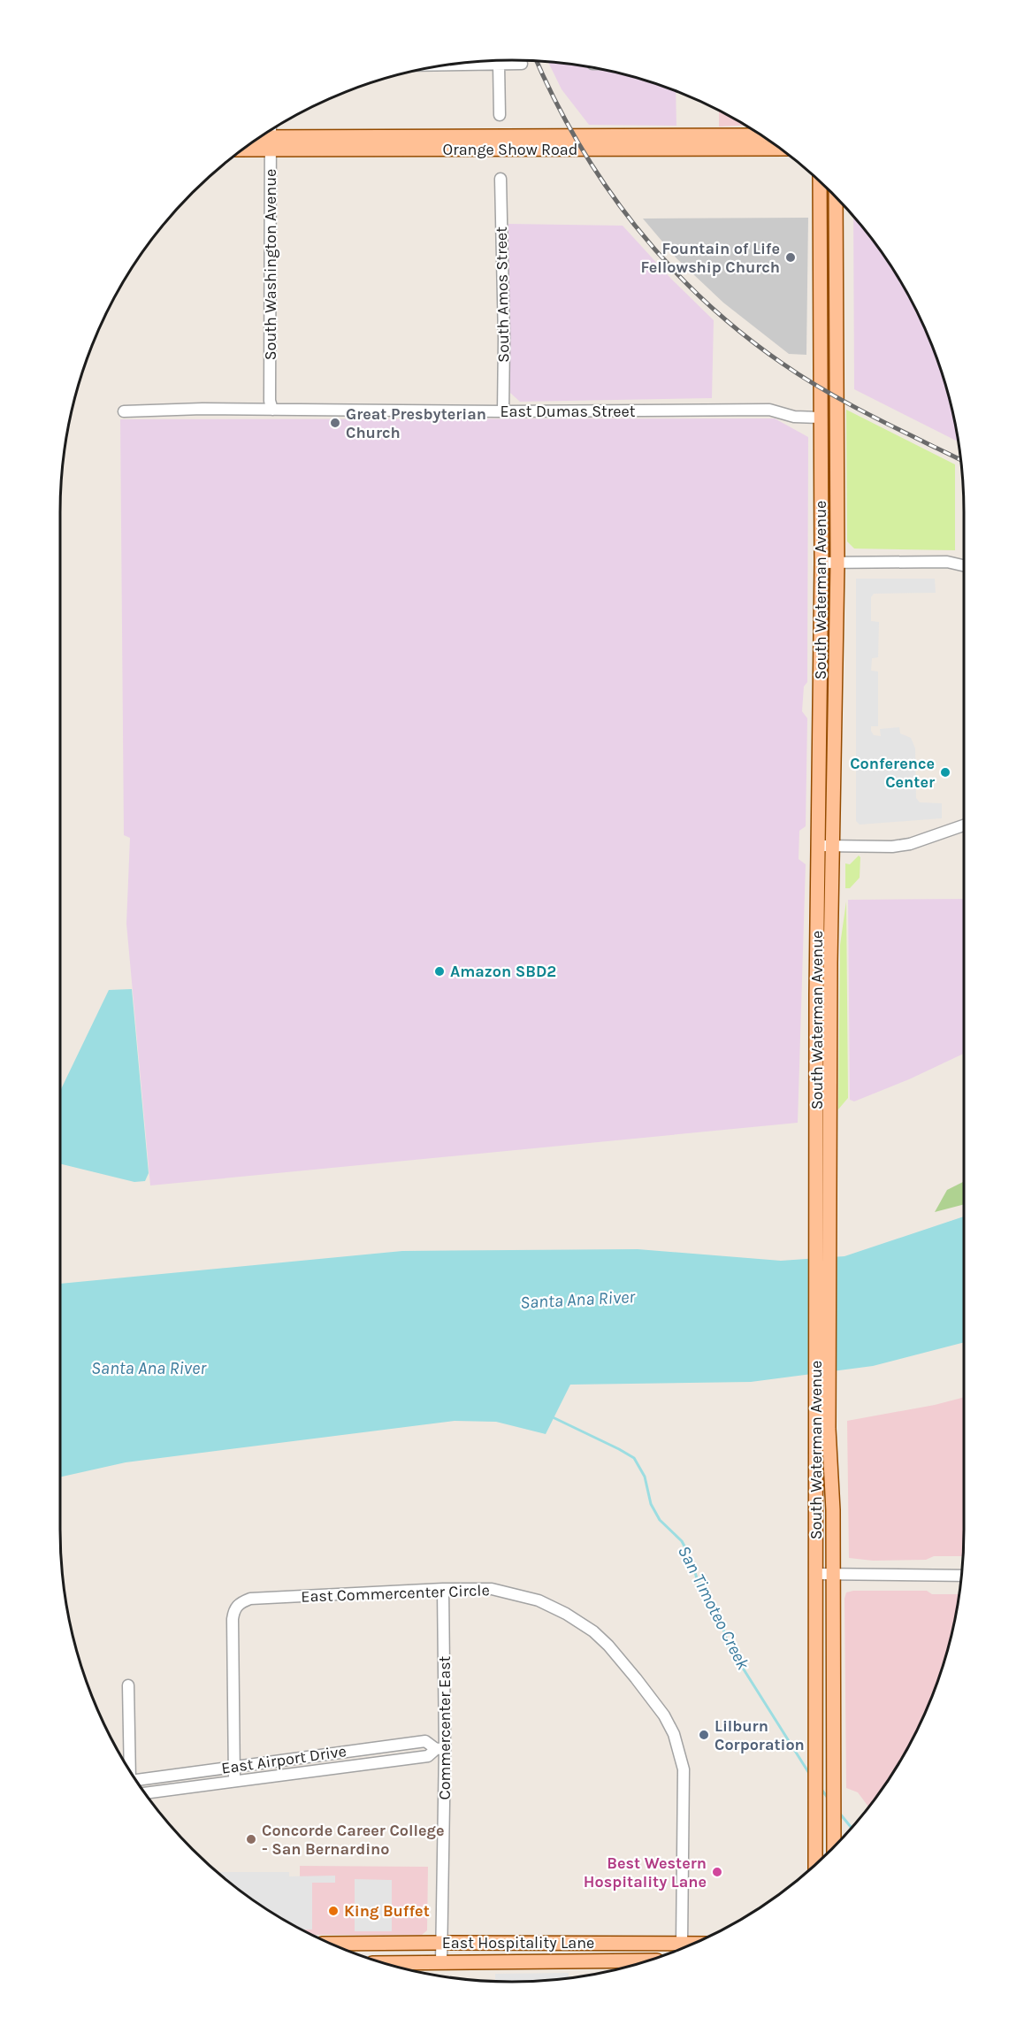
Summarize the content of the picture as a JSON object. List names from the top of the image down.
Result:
{
  "streets": {
    "main road": ["Orange Show Road", "South Waterman Avenue", "East Hospitality Lane"],
    "street": [
      "South Washington Avenue",
      "South Amos Street",
      "East Dumas Street",
      "East Commercenter Circle",
      "Commercenter East",
      "East Airport Drive"
    ]
  },
  "crossings": [
    ["Orange Show Road", "South Washington Avenue"],
    ["South Washington Avenue", "East Dumas Street"],
    ["South Amos Street", "East Dumas Street"],
    ["East Dumas Street", "South Waterman Avenue"],
    ["East Commercenter Circle", "Commercenter East"],
    ["East Commercenter Circle", "East Airport Drive"],
    ["East Commercenter Circle", "East Hospitality Lane"],
    ["Commercenter East", "East Airport Drive"],
    ["Commercenter East", "East Hospitality Lane"]
  ],
  "water": ["Santa Ana River", "San Timoteo Creek"],
  "places": [
    "Fountain of Life Fellowship Church",
    "Great Presbyterian Church",
    "Conference Center",
    "Amazon SBD2",
    "Lilburn Corporation",
    "Concorde Career College - San Bernardino",
    "Best Western Hospitality Lane",
    "King Buffet"
  ]
}
